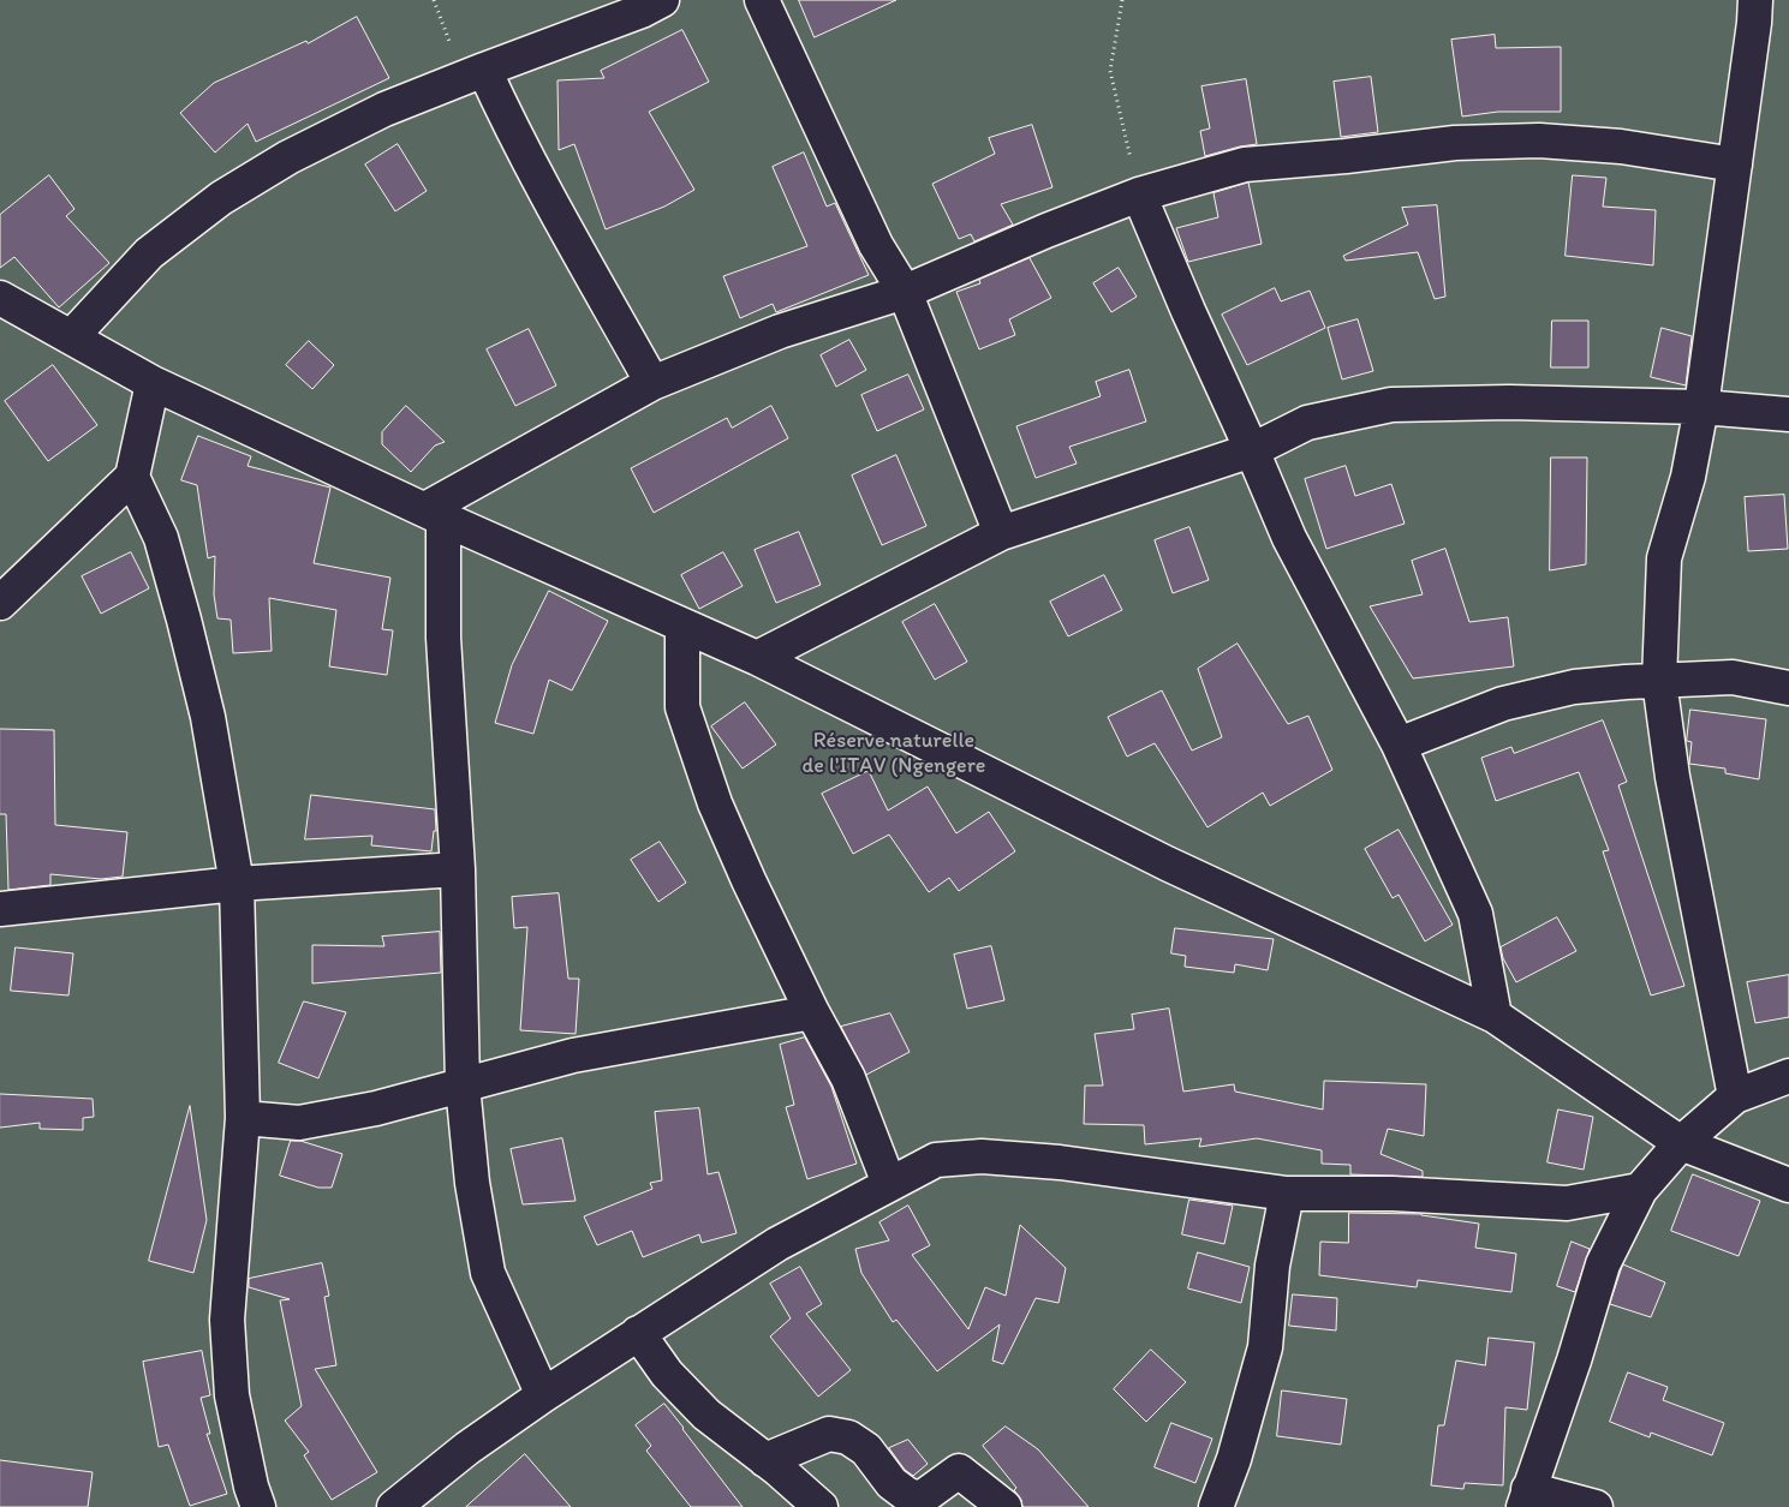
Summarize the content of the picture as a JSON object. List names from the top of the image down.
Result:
{
  "parks": ["Réserve naturelle de l'ITAV (Ngengere"]
}
